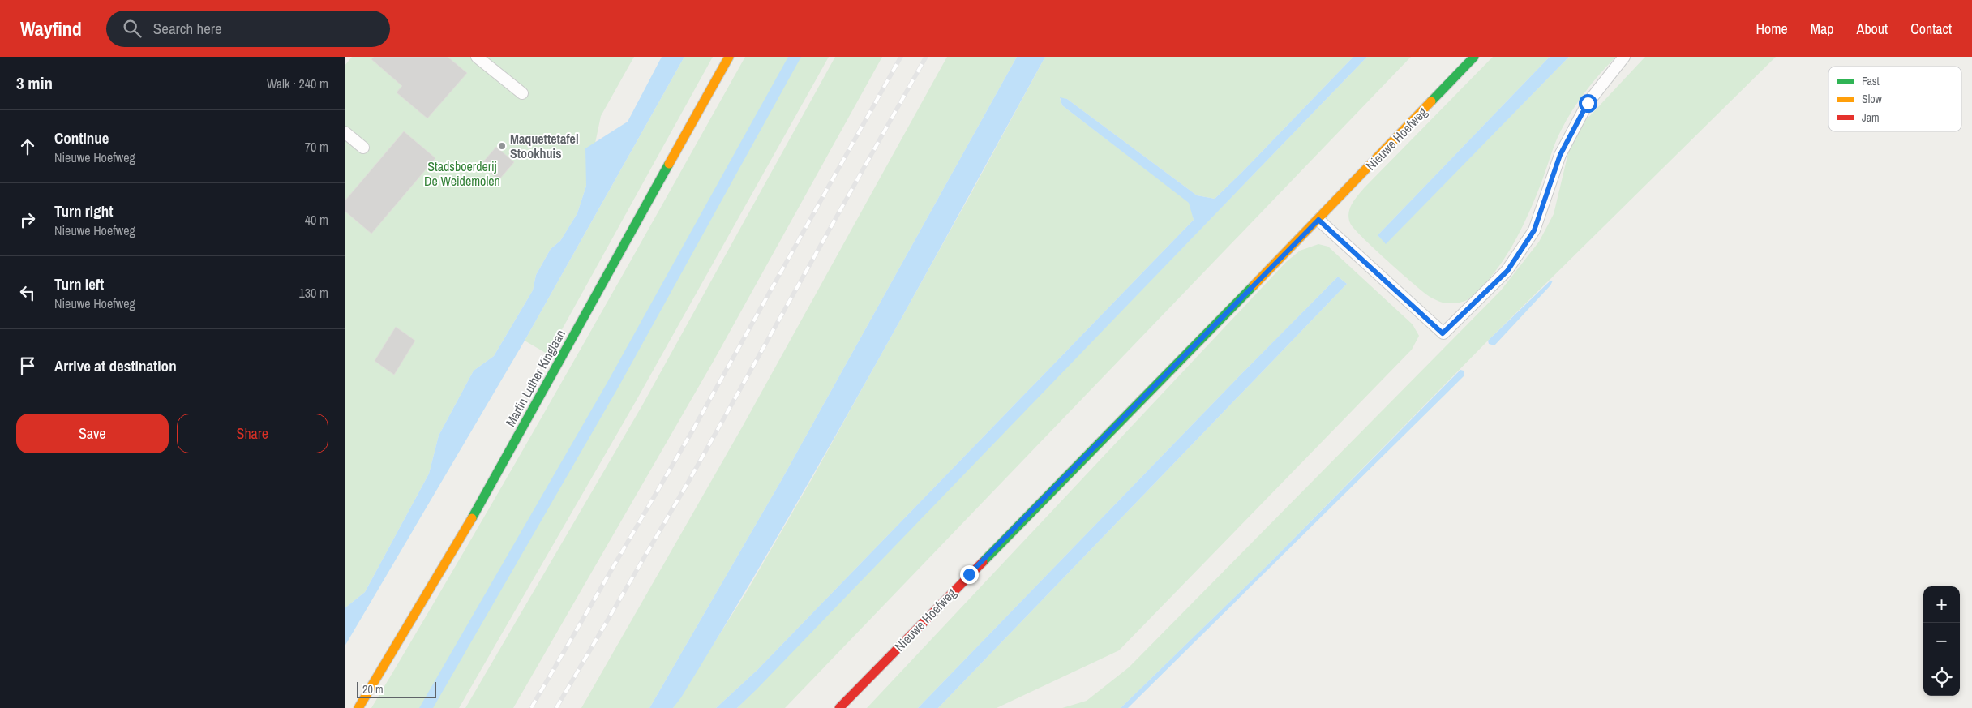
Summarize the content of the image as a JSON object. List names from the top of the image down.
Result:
{
  "streets": {
    "main road": ["Nieuwe Hoefweg", "Martin Luther Kinglaan"]
  },
  "parks": ["Stadsboerderij De Weidemolen"],
  "places": ["Maquettetafel Stookhuis"],
  "legend": ["Fast", "Slow", "Jam"],
  "scale_bar": "20 m",
  "page": {
    "header": "Wayfind",
    "search": "Search here",
    "nav": [
      "Home",
      "Map",
      "About",
      "Contact"
    ],
    "heading": ["3 min", "Walk · 240 m"],
    "list": [
      ["Continue", "Nieuwe Hoefweg", "70 m"],
      ["Turn right", "Nieuwe Hoefweg", "40 m"],
      ["Turn left", "Nieuwe Hoefweg", "130 m"],
      "Arrive at destination"
    ],
    "buttons": ["Save", "Share"],
    "map_buttons": ["+", "−"],
    "scale": "20 m"
  }
}
